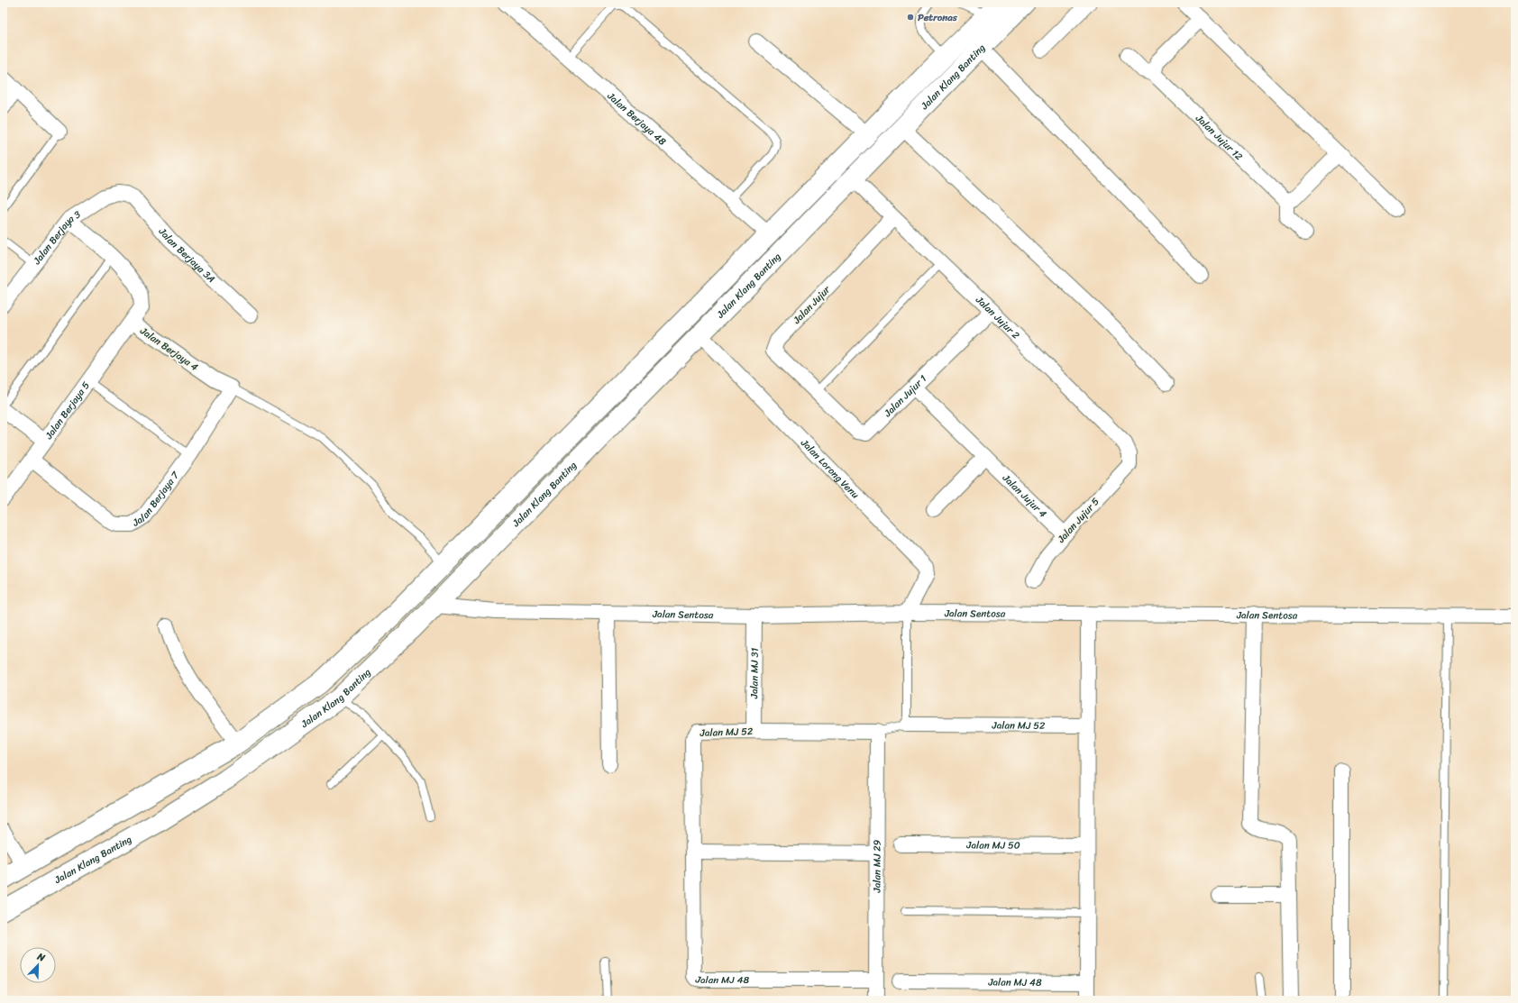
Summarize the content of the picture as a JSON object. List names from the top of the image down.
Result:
{
  "streets": {
    "highway": ["Jalan Klang Banting"],
    "street": [
      "Jalan Berjaya 48",
      "Jalan Jujur 12",
      "Jalan Berjaya 3",
      "Jalan Berjaya 3A",
      "Jalan Jujur",
      "Jalan Jujur 2",
      "Jalan Berjaya 4",
      "Jalan Jujur 1",
      "Jalan Berjaya 5",
      "Jalan Lorong Venu",
      "Jalan Jujur 4",
      "Jalan Berjaya 7",
      "Jalan Jujur 5",
      "Jalan Sentosa",
      "Jalan MJ 31",
      "Jalan MJ 52",
      "Jalan MJ 50",
      "Jalan MJ 29",
      "Jalan MJ 48"
    ]
  },
  "crossings": [
    ["Jalan Klang Banting", "Jalan Berjaya 48"],
    ["Jalan Klang Banting", "Jalan Jujur 2"],
    ["Jalan Klang Banting", "Jalan Lorong Venu"],
    ["Jalan Klang Banting", "Jalan Sentosa"],
    ["Jalan Berjaya 3", "Jalan Berjaya 3A"],
    ["Jalan Berjaya 3", "Jalan Berjaya 4"],
    ["Jalan Jujur", "Jalan Jujur 2"],
    ["Jalan Jujur", "Jalan Jujur 1"],
    ["Jalan Jujur 2", "Jalan Jujur 1"],
    ["Jalan Jujur 2", "Jalan Jujur 5"],
    ["Jalan Berjaya 4", "Jalan Berjaya 5"],
    ["Jalan Berjaya 4", "Jalan Berjaya 7"],
    ["Jalan Jujur 1", "Jalan Jujur 4"],
    ["Jalan Berjaya 5", "Jalan Berjaya 7"],
    ["Jalan Lorong Venu", "Jalan Sentosa"],
    ["Jalan Jujur 4", "Jalan Jujur 5"],
    ["Jalan Sentosa", "Jalan MJ 31"],
    ["Jalan MJ 31", "Jalan MJ 52"],
    ["Jalan MJ 52", "Jalan MJ 29"],
    ["Jalan MJ 52", "Jalan MJ 48"],
    ["Jalan MJ 29", "Jalan MJ 48"]
  ],
  "places": ["Petronas"],
  "north": "top right"
}
